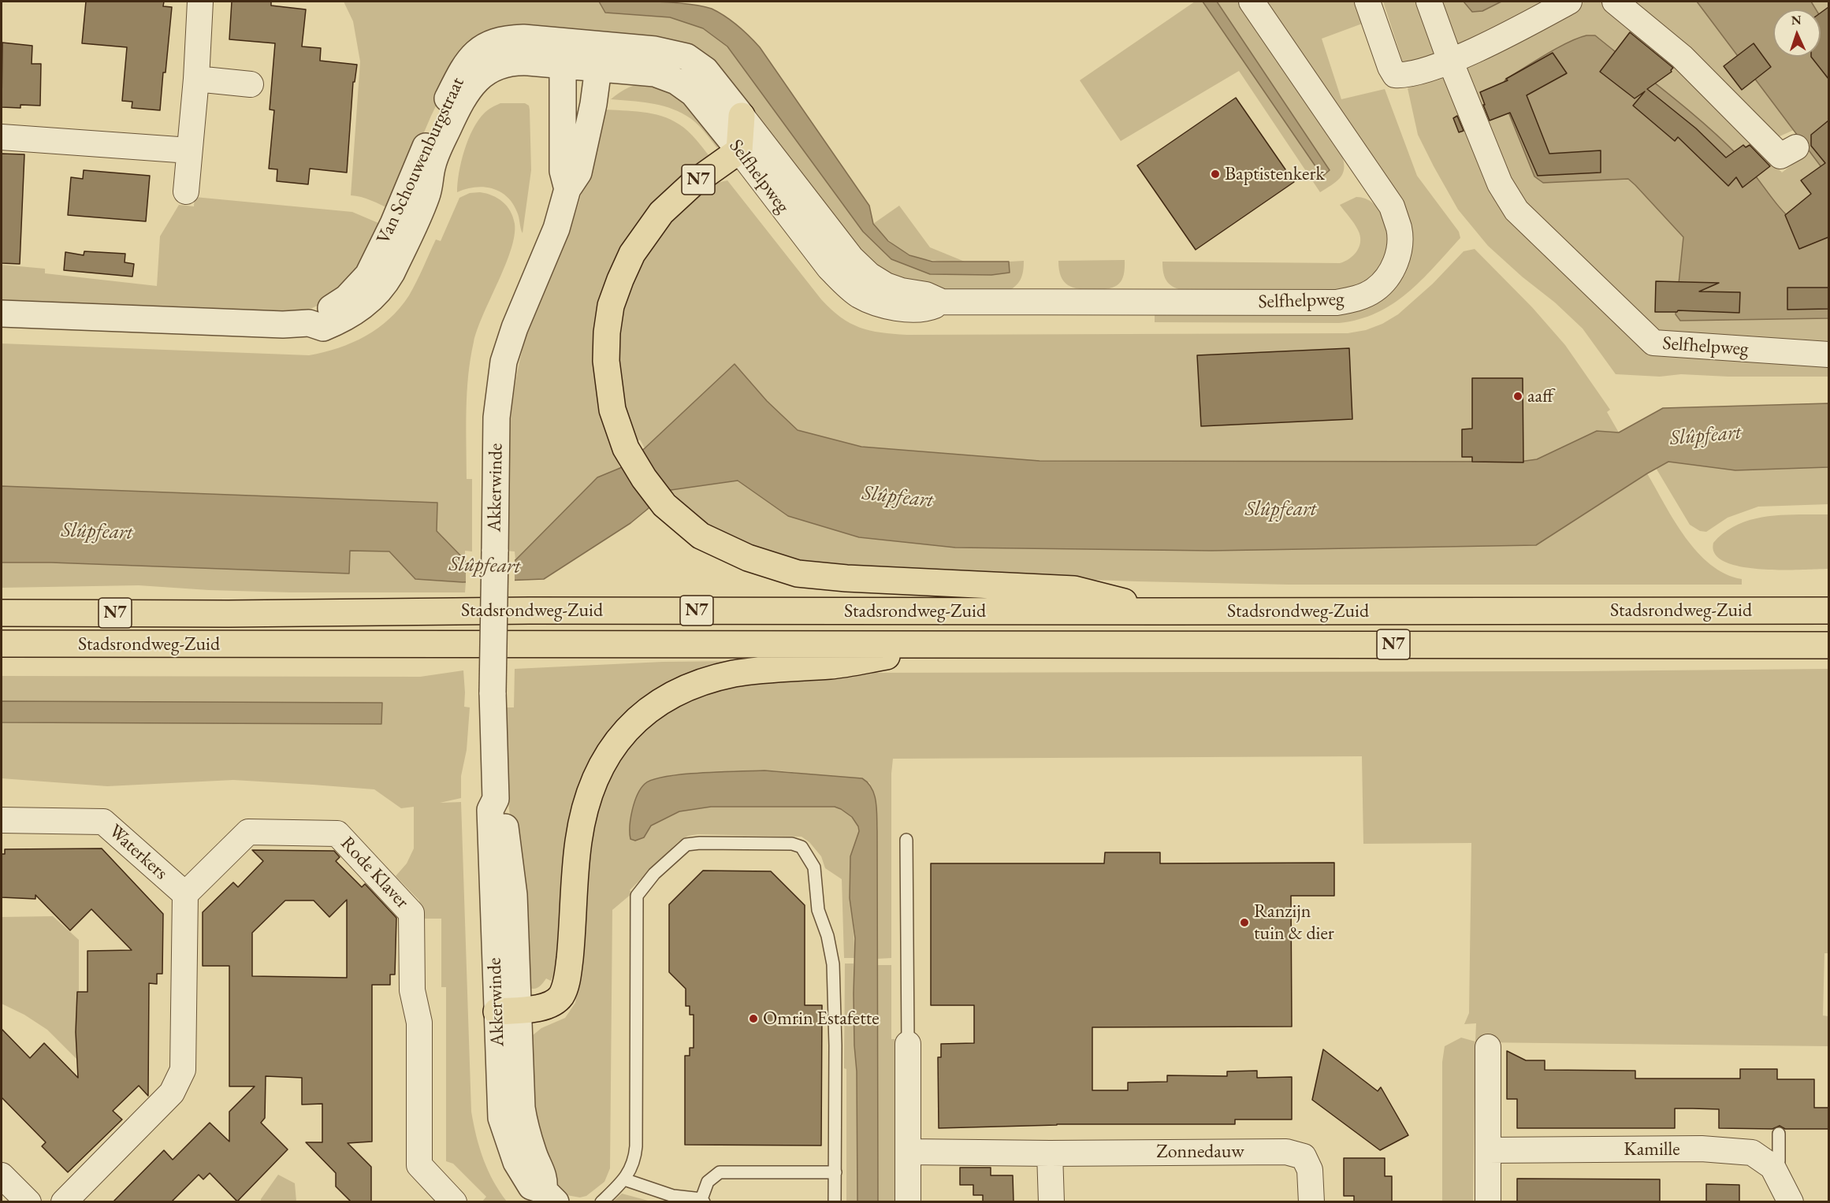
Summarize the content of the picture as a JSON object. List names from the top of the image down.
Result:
{
  "streets": {
    "highway": ["N7", "Stadsrondweg-Zuid"],
    "street": [
      "Van Schouwenburgstraat",
      "Selfhelpweg",
      "Akkerwinde",
      "Waterkers",
      "Rode Klaver",
      "Kamille",
      "Zonnedauw"
    ]
  },
  "crossings": [
    ["Van Schouwenburgstraat", "Selfhelpweg"],
    ["Van Schouwenburgstraat", "Akkerwinde"],
    ["Selfhelpweg", "N7"],
    ["Selfhelpweg", "Akkerwinde"],
    ["N7", "Akkerwinde"],
    ["N7", "Stadsrondweg-Zuid"],
    ["Waterkers", "Rode Klaver"]
  ],
  "water": ["Slûpfeart"],
  "places": [
    "Baptistenkerk",
    "aaff",
    "Ranzijn tuin & dier",
    "Omrin Estafette"
  ],
  "north": "top"
}
